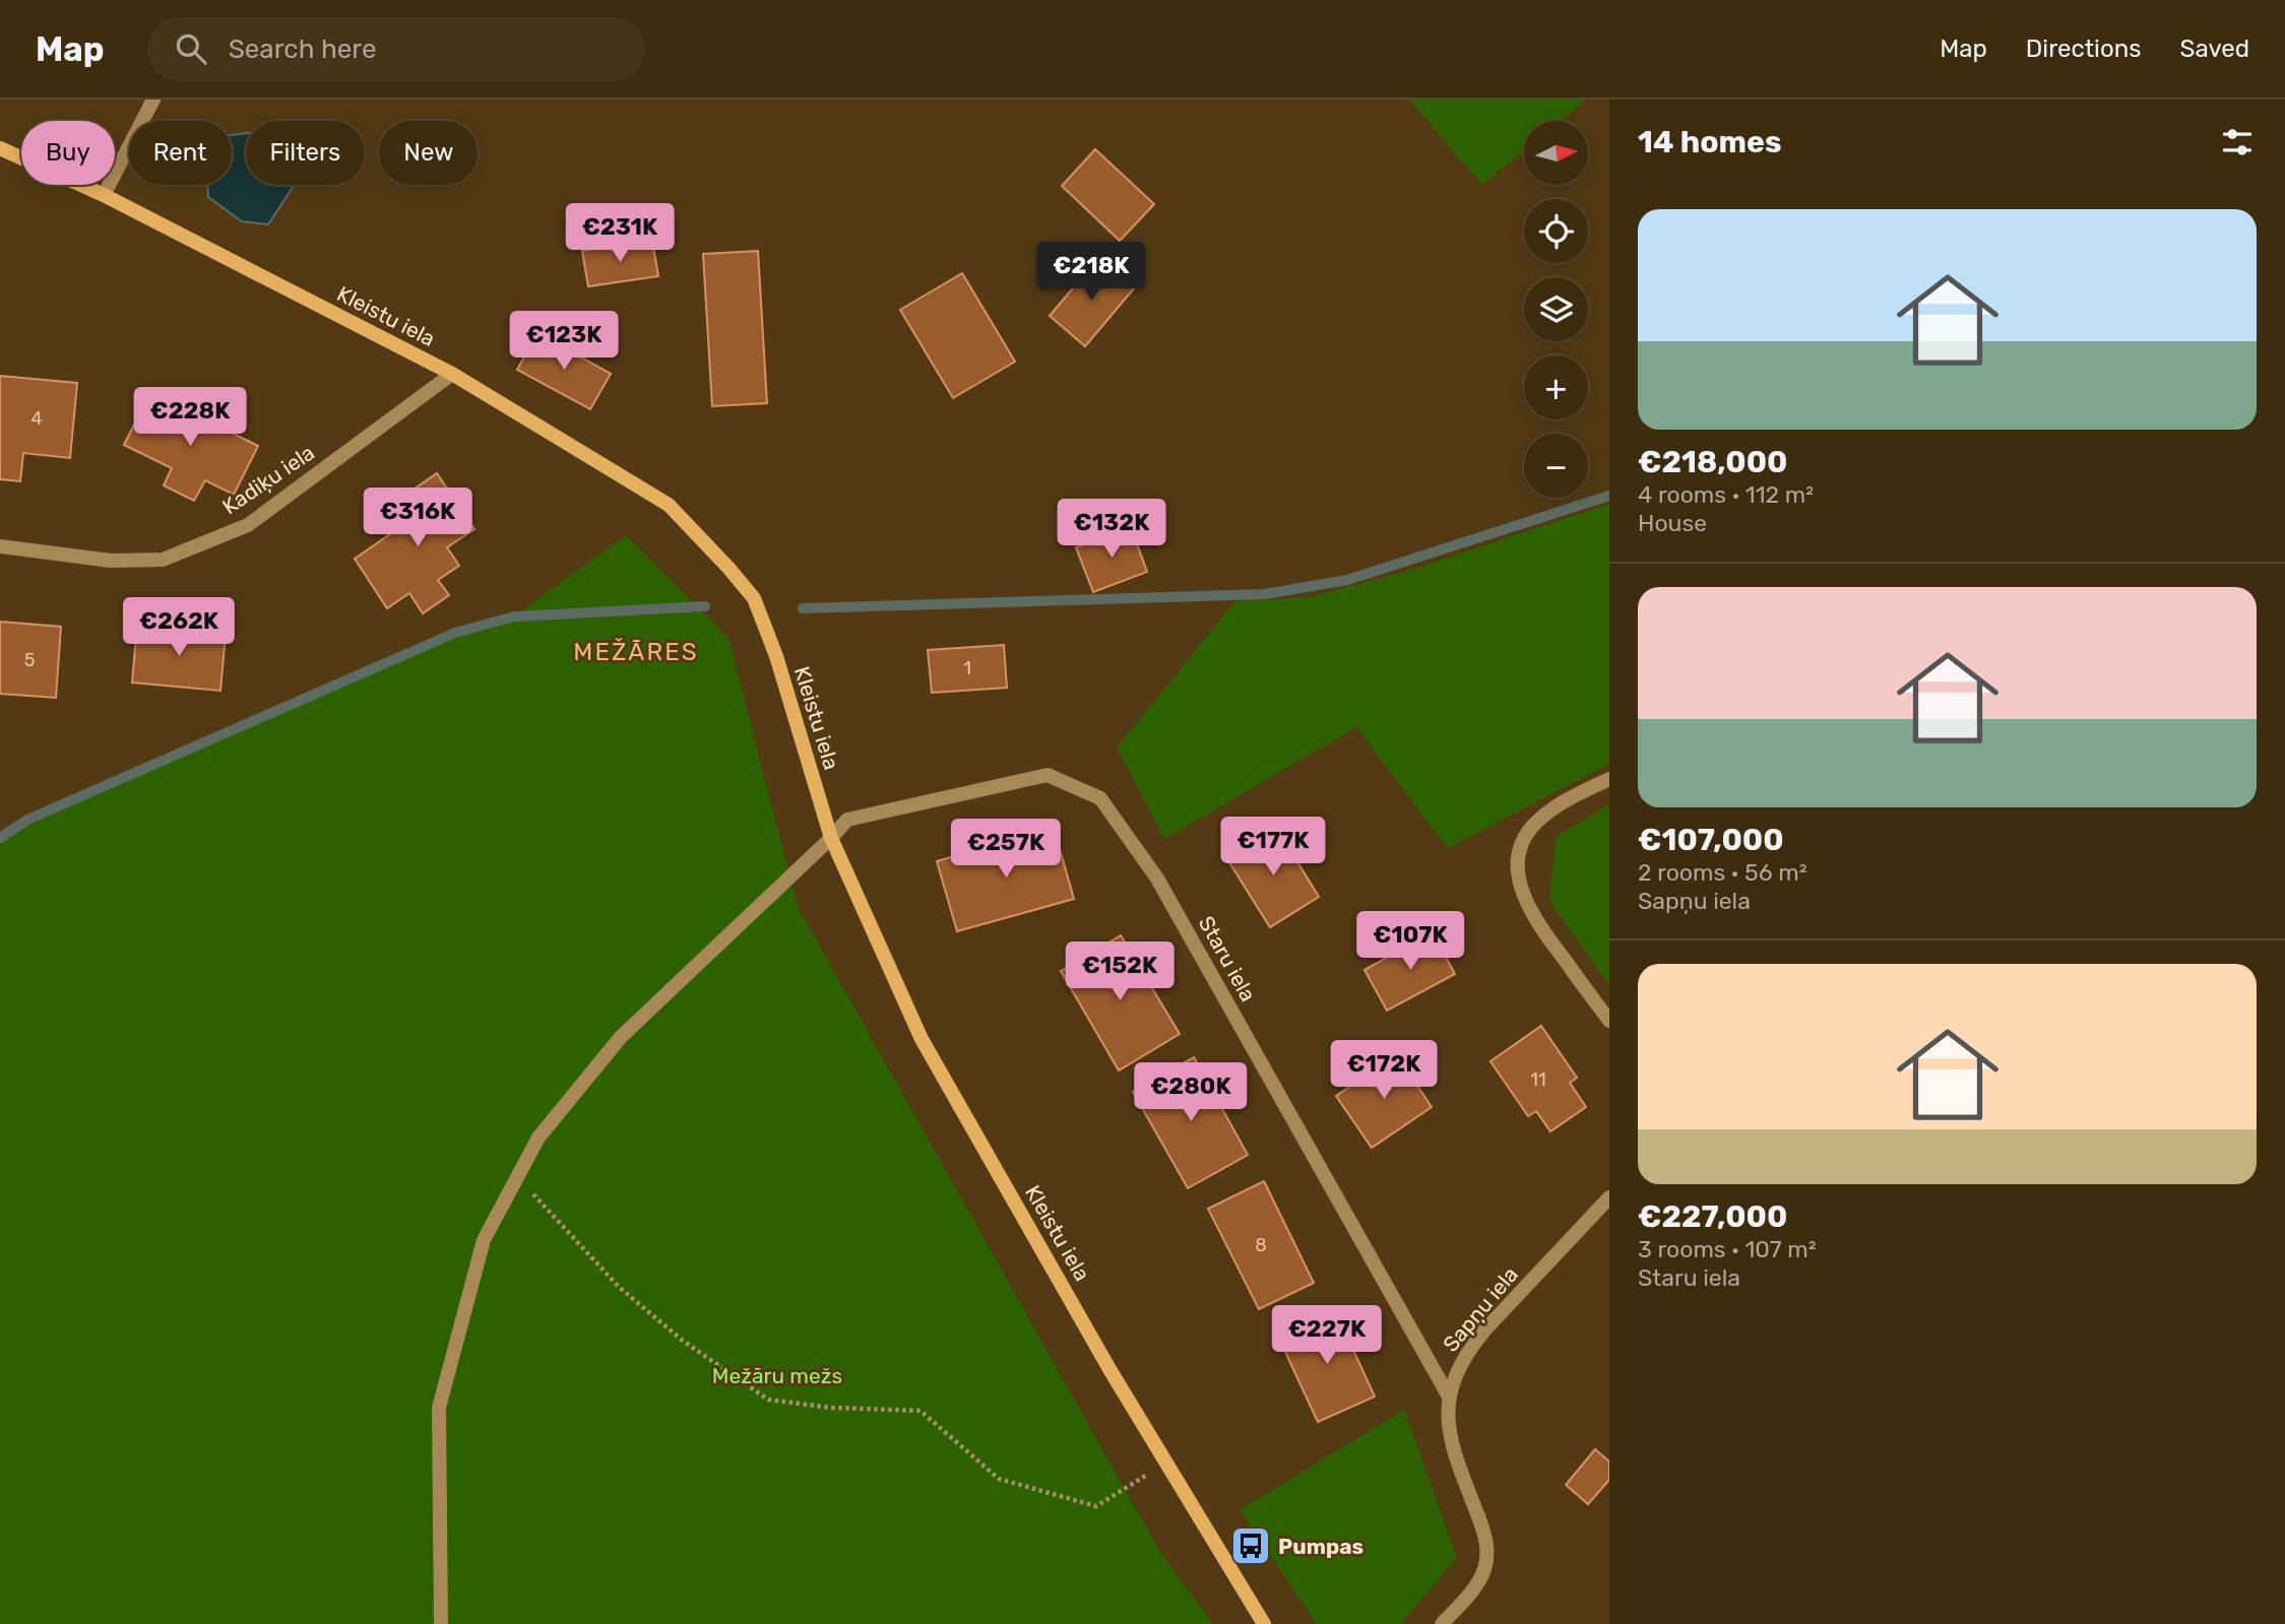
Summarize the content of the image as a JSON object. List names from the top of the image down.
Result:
{
  "streets": {
    "street": [
      "Kleistu iela",
      "Kadiķu iela",
      "Staru iela",
      "Sapņu iela"
    ]
  },
  "crossings": [
    ["Kleistu iela", "Kadiķu iela"],
    ["Kleistu iela", "Staru iela"],
    ["Staru iela", "Sapņu iela"]
  ],
  "districts": ["MEŽĀRES"],
  "parks": ["Mežāru mežs"],
  "places": {
    "bus stop": ["Pumpas"]
  },
  "house_numbers": [
    "4",
    "5",
    "1",
    "11",
    "8"
  ],
  "north": "right",
  "page": {
    "header": "Map",
    "search": "Search here",
    "nav": ["Map", "Directions", "Saved"],
    "heading": "14 homes",
    "map_buttons": ["+", "−"],
    "chip": [
      "Buy",
      "Rent",
      "Filters",
      "New"
    ],
    "list": [
      {
        "name": "€218,000",
        "note": "4 rooms · 112 m² · House"
      },
      {
        "name": "€107,000",
        "note": "2 rooms · 56 m² · Sapņu iela"
      },
      {
        "name": "€227,000",
        "note": "3 rooms · 107 m² · Staru iela"
      }
    ],
    "price": [
      "€231K",
      "€218K",
      "€123K",
      "€228K",
      "€316K",
      "€132K",
      "€262K",
      "€177K",
      "€257K",
      "€107K",
      "€152K",
      "€172K",
      "€280K",
      "€227K"
    ]
  }
}
